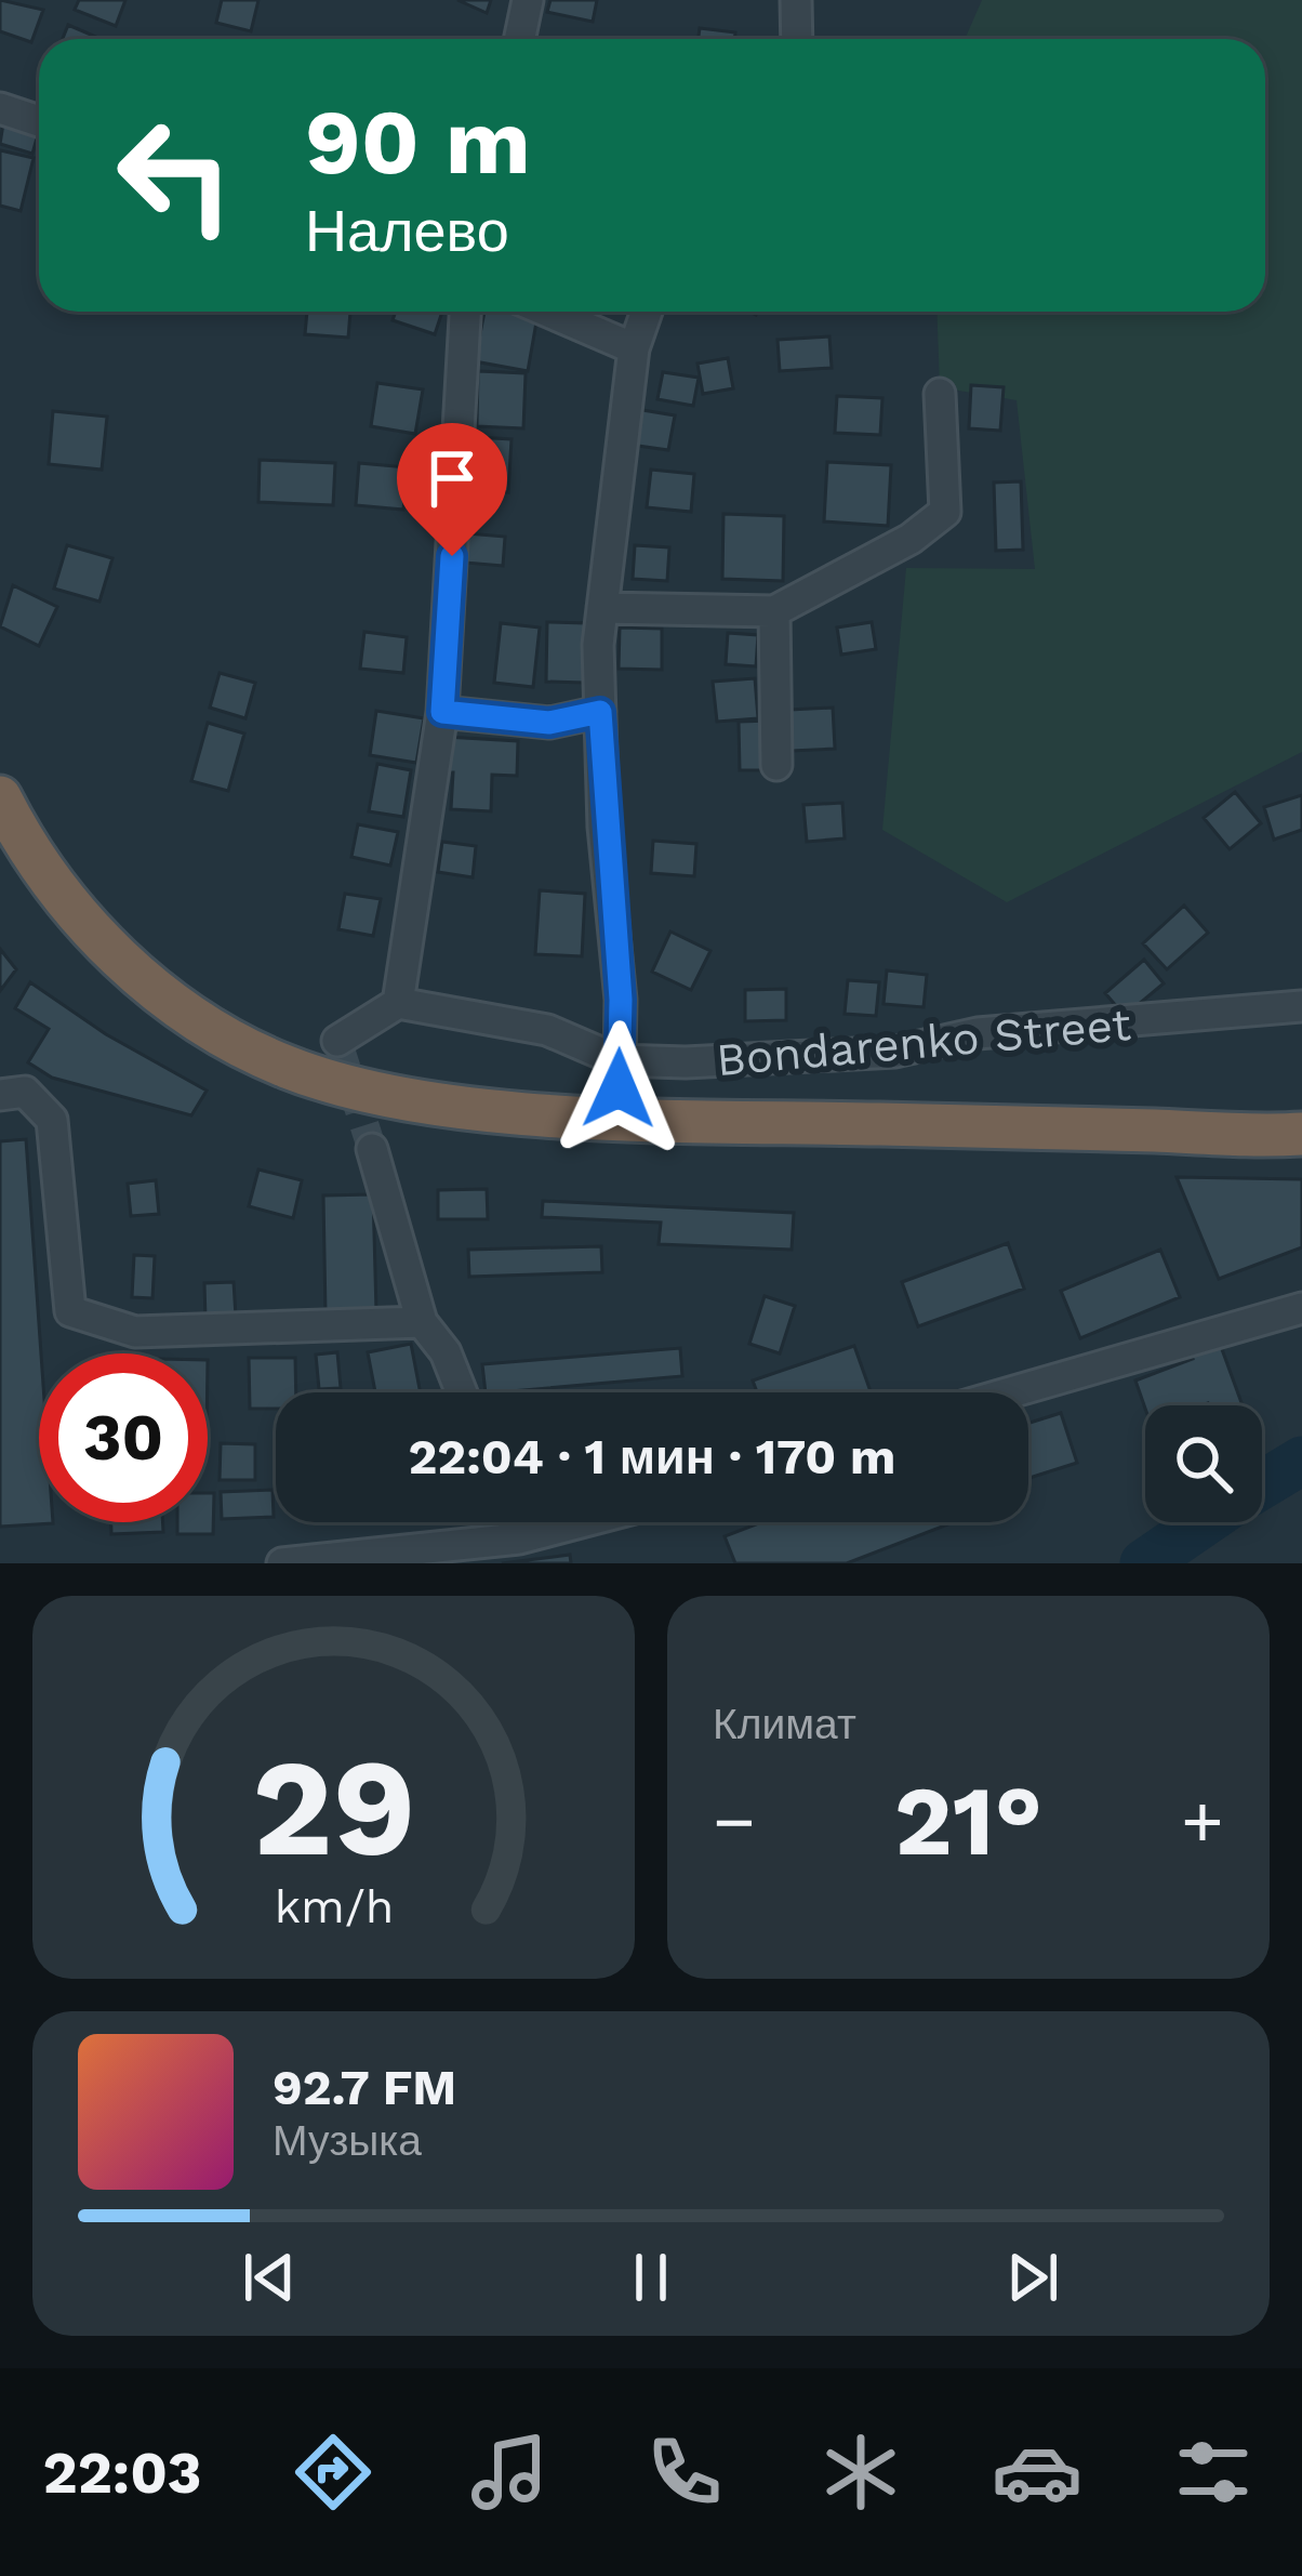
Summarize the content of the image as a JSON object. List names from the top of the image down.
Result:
{
  "streets": {
    "street": ["Bondarenko Street"]
  },
  "page": {
    "turn": ["90 m", "Налево"],
    "limit": "30",
    "trip": "22:04 · 1 мин · 170 m",
    "tile": "Климат",
    "heat": ["−", "21°", "+"],
    "song": ["92.7 FM", "Музыка"],
    "tabs": "22:03",
    "gauge": ["29", "km/h"]
  }
}
